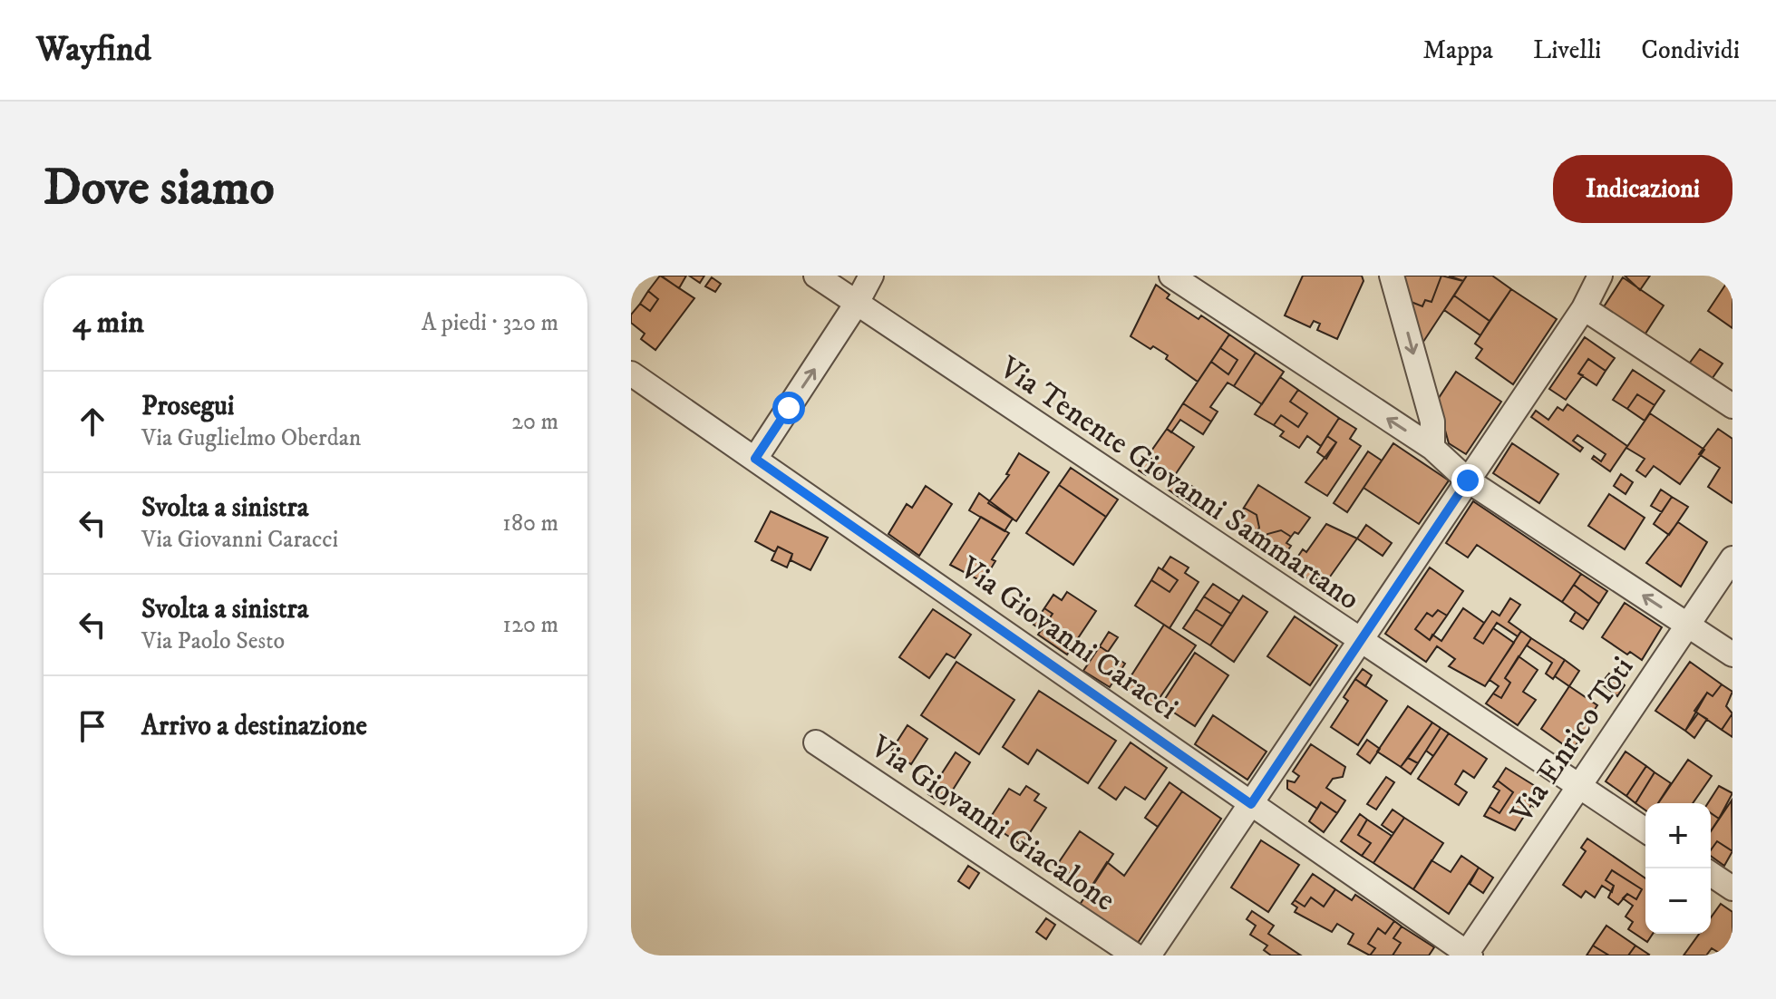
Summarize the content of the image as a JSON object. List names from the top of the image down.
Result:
{
  "streets": {
    "street": [
      "Via Tenente Giovanni Sammartano",
      "Via Giovanni Caracci",
      "Via Enrico Toti",
      "Via Giovanni Giacalone"
    ]
  },
  "crossings": [
    ["Via Tenente Giovanni Sammartano", "Via Enrico Toti"],
    ["Via Giovanni Caracci", "Via Enrico Toti"]
  ],
  "page": {
    "header": "Wayfind",
    "nav": ["Mappa", "Livelli", "Condividi"],
    "buttons": "Indicazioni",
    "title": "Dove siamo",
    "heading": ["4 min", "A piedi · 320 m"],
    "list": [
      ["Prosegui", "Via Guglielmo Oberdan", "20 m"],
      ["Svolta a sinistra", "Via Giovanni Caracci", "180 m"],
      ["Svolta a sinistra", "Via Paolo Sesto", "120 m"],
      "Arrivo a destinazione"
    ],
    "map_buttons": ["+", "−"]
  }
}
